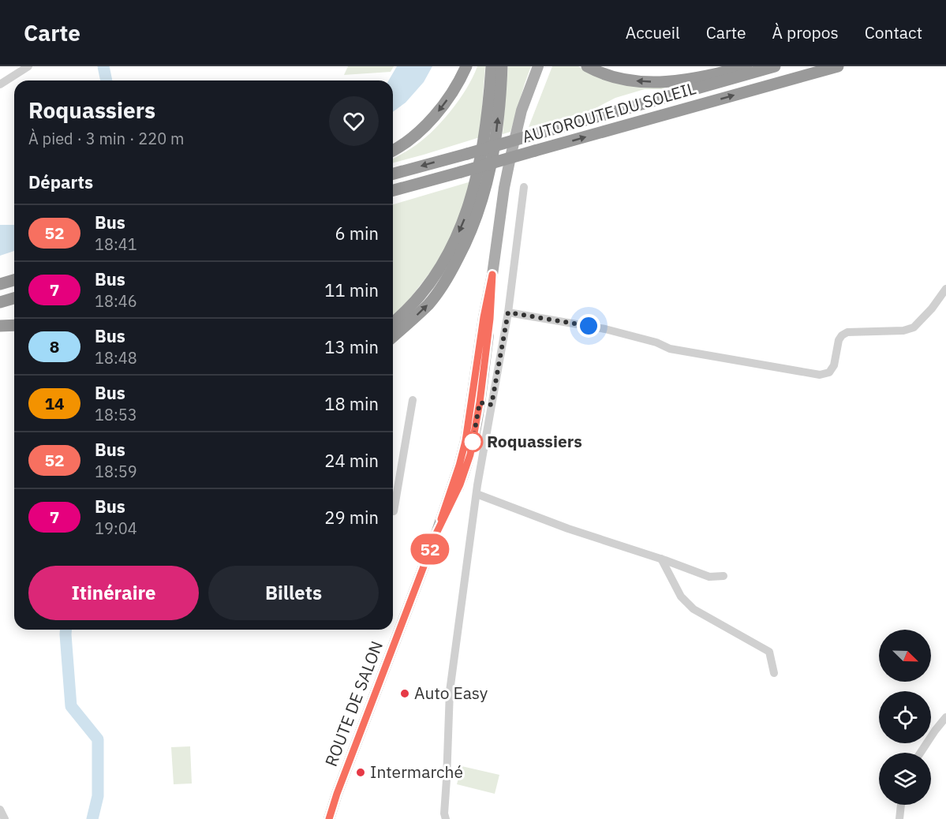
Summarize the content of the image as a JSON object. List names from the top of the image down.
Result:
{
  "streets": {
    "highway": ["AUTOROUTE DU SOLEIL"],
    "main road": ["ROUTE DE SALON"]
  },
  "places": ["Roquassiers", "Auto Easy", "Intermarché"],
  "lines": ["bus line 52"],
  "north": "bottom right",
  "page": {
    "header": "Carte",
    "nav": [
      "Accueil",
      "Carte",
      "À propos",
      "Contact"
    ],
    "on_map": "52",
    "heading": [
      ["Roquassiers", "À pied · 3 min · 220 m"],
      "Départs"
    ],
    "list": [
      {
        "mark": "52",
        "name": "Bus",
        "note": "18:41",
        "value": "6 min"
      },
      {
        "mark": "7",
        "name": "Bus",
        "note": "18:46",
        "value": "11 min"
      },
      {
        "mark": "8",
        "name": "Bus",
        "note": "18:48",
        "value": "13 min"
      },
      {
        "mark": "14",
        "name": "Bus",
        "note": "18:53",
        "value": "18 min"
      },
      {
        "mark": "52",
        "name": "Bus",
        "note": "18:59",
        "value": "24 min"
      },
      {
        "mark": "7",
        "name": "Bus",
        "note": "19:04",
        "value": "29 min"
      }
    ],
    "buttons": ["Itinéraire", "Billets"]
  }
}
